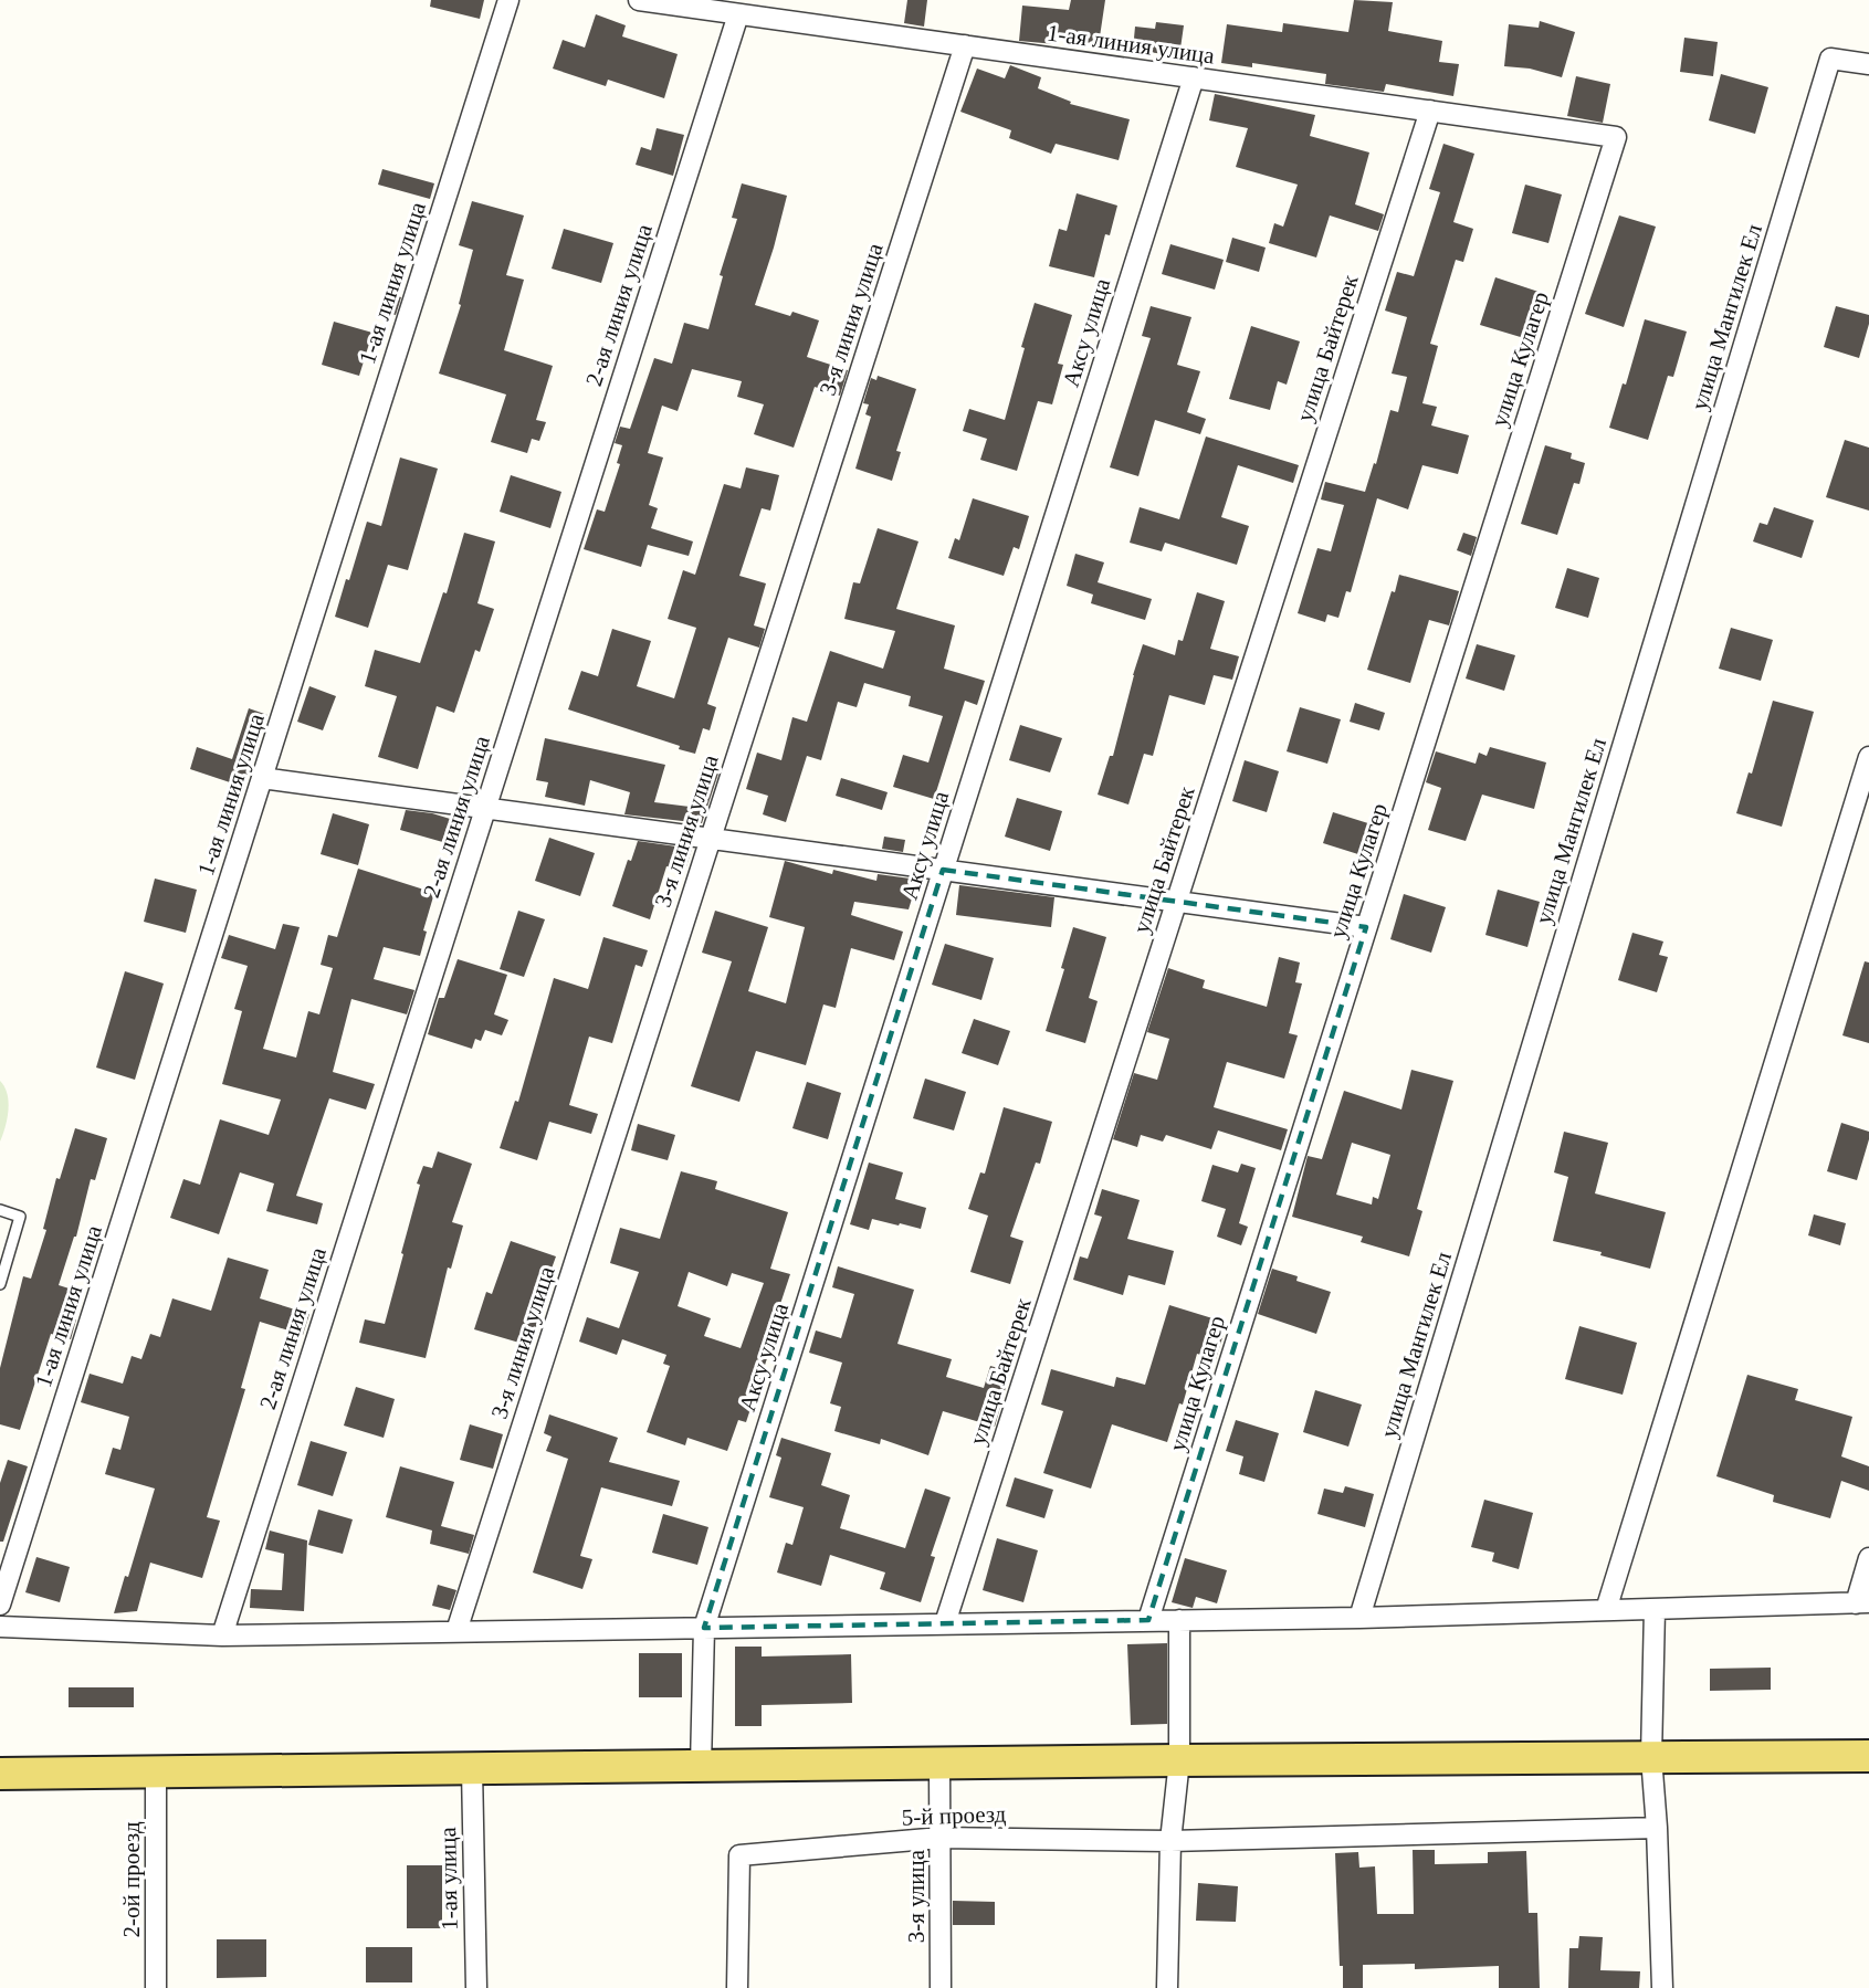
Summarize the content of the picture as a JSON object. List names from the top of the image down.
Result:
{
  "streets": {
    "street": [
      "1-ая линия улица",
      "2-ая линия улица",
      "улица Мангилек Ел",
      "3-я линия улица",
      "Аксу улица",
      "улица Байтерек",
      "улица Кулагер",
      "5-й проезд",
      "1-ая улица",
      "2-ой проезд",
      "3-я улица"
    ]
  },
  "crossings": [
    ["1-ая линия улица", "2-ая линия улица"],
    ["1-ая линия улица", "3-я линия улица"],
    ["1-ая линия улица", "Аксу улица"],
    ["1-ая линия улица", "улица Байтерек"],
    ["1-ая линия улица", "улица Кулагер"],
    ["5-й проезд", "3-я улица"]
  ]
}
